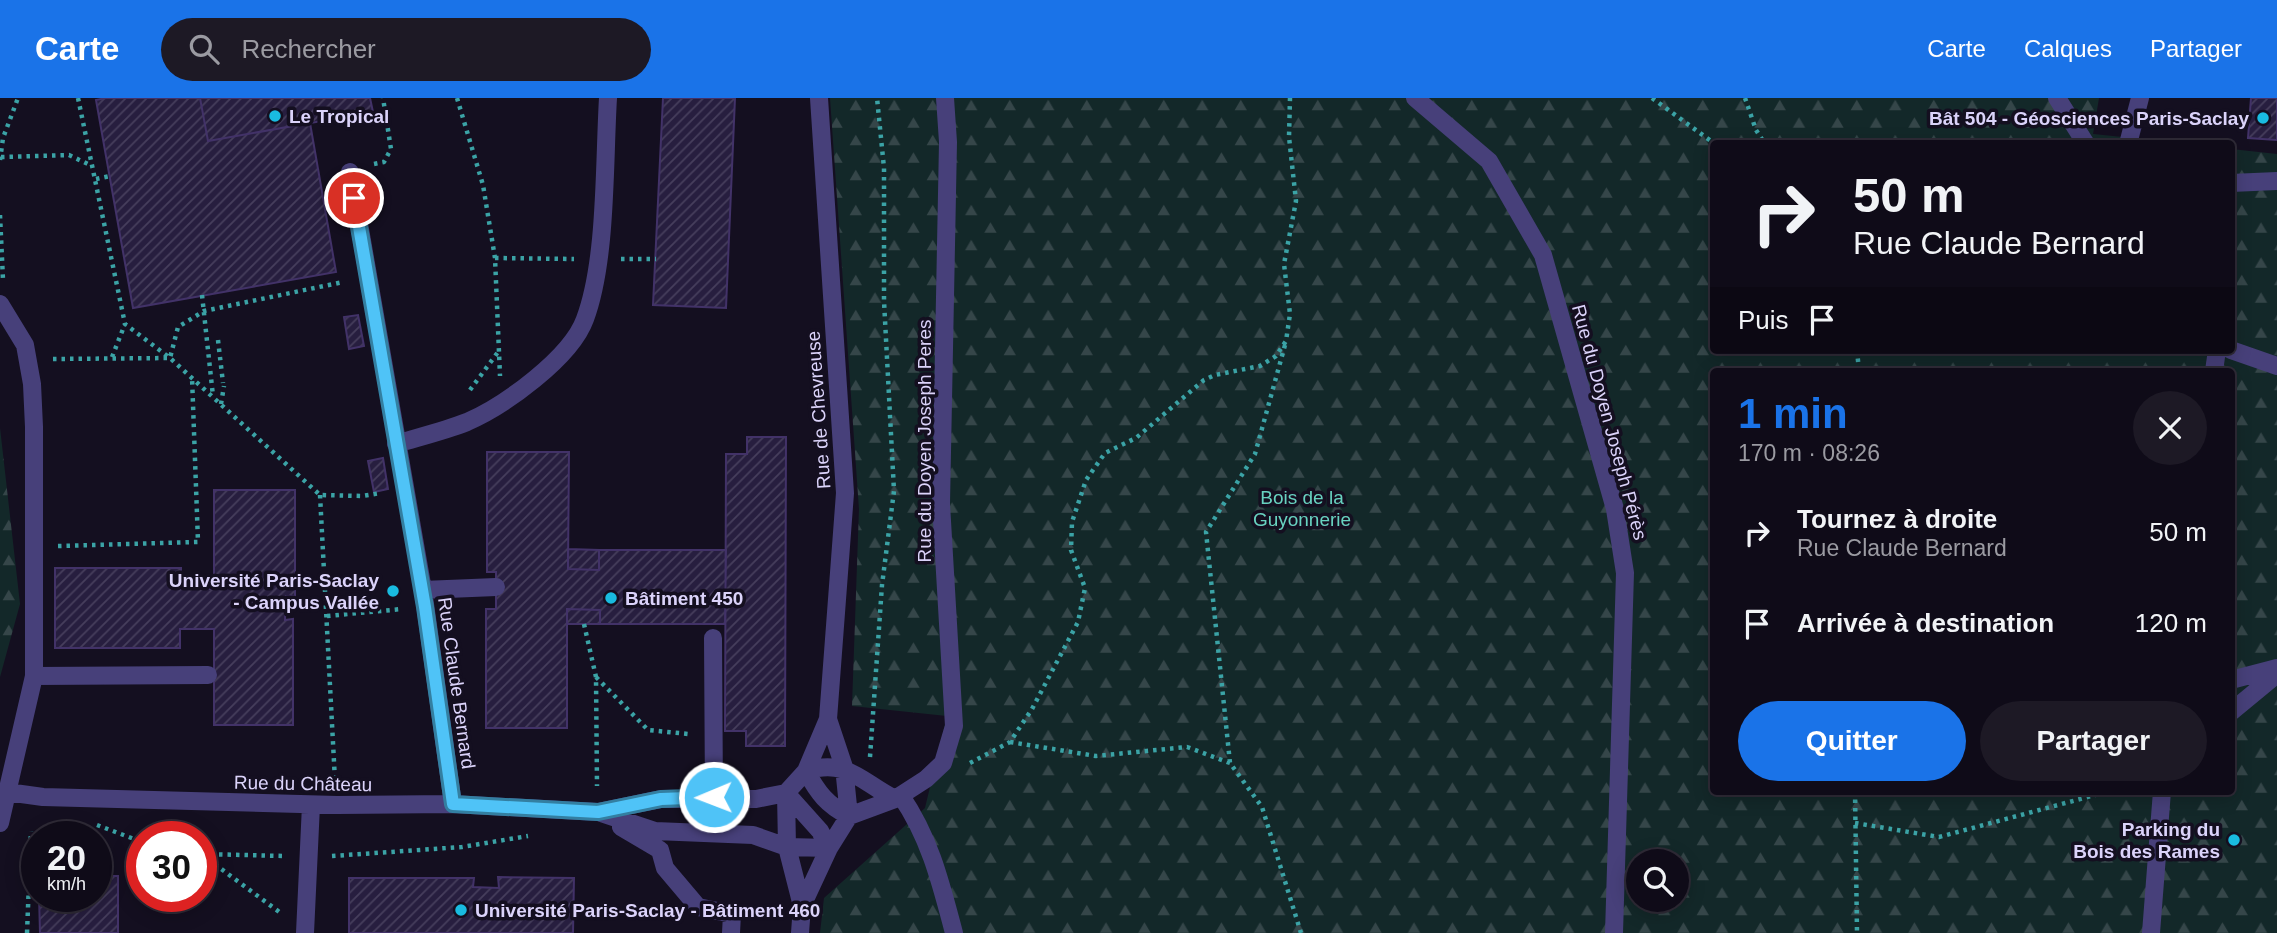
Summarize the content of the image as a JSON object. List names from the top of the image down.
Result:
{
  "streets": {
    "street": [
      "Rue de Chevreuse",
      "Rue du Doyen Joseph Pérès",
      "Rue du Doyen Joseph Peres",
      "Rue Claude Bernard",
      "Rue du Château"
    ]
  },
  "crossings": [
    ["Rue Claude Bernard", "Rue du Château"]
  ],
  "parks": ["Bois de la Guyonnerie"],
  "places": [
    "Le Tropical",
    "Bât 504 - Géosciences Paris-Saclay",
    "Université Paris-Saclay - Campus Vallée",
    "Bâtiment 450",
    "Parking du Bois des Rames",
    "Université Paris-Saclay - Bâtiment 460"
  ],
  "page": {
    "header": "Carte",
    "search": "Rechercher",
    "nav": ["Carte", "Calques", "Partager"],
    "turn": ["50 m", "Rue Claude Bernard"],
    "then": "Puis",
    "heading": ["1 min", "170 m · 08:26"],
    "list": [
      {
        "name": "Tournez à droite",
        "note": "Rue Claude Bernard",
        "value": "50 m"
      },
      {
        "name": "Arrivée à destination",
        "value": "120 m"
      }
    ],
    "buttons": ["Quitter", "Partager"],
    "speed": "20 km/h",
    "limit": "30"
  }
}
